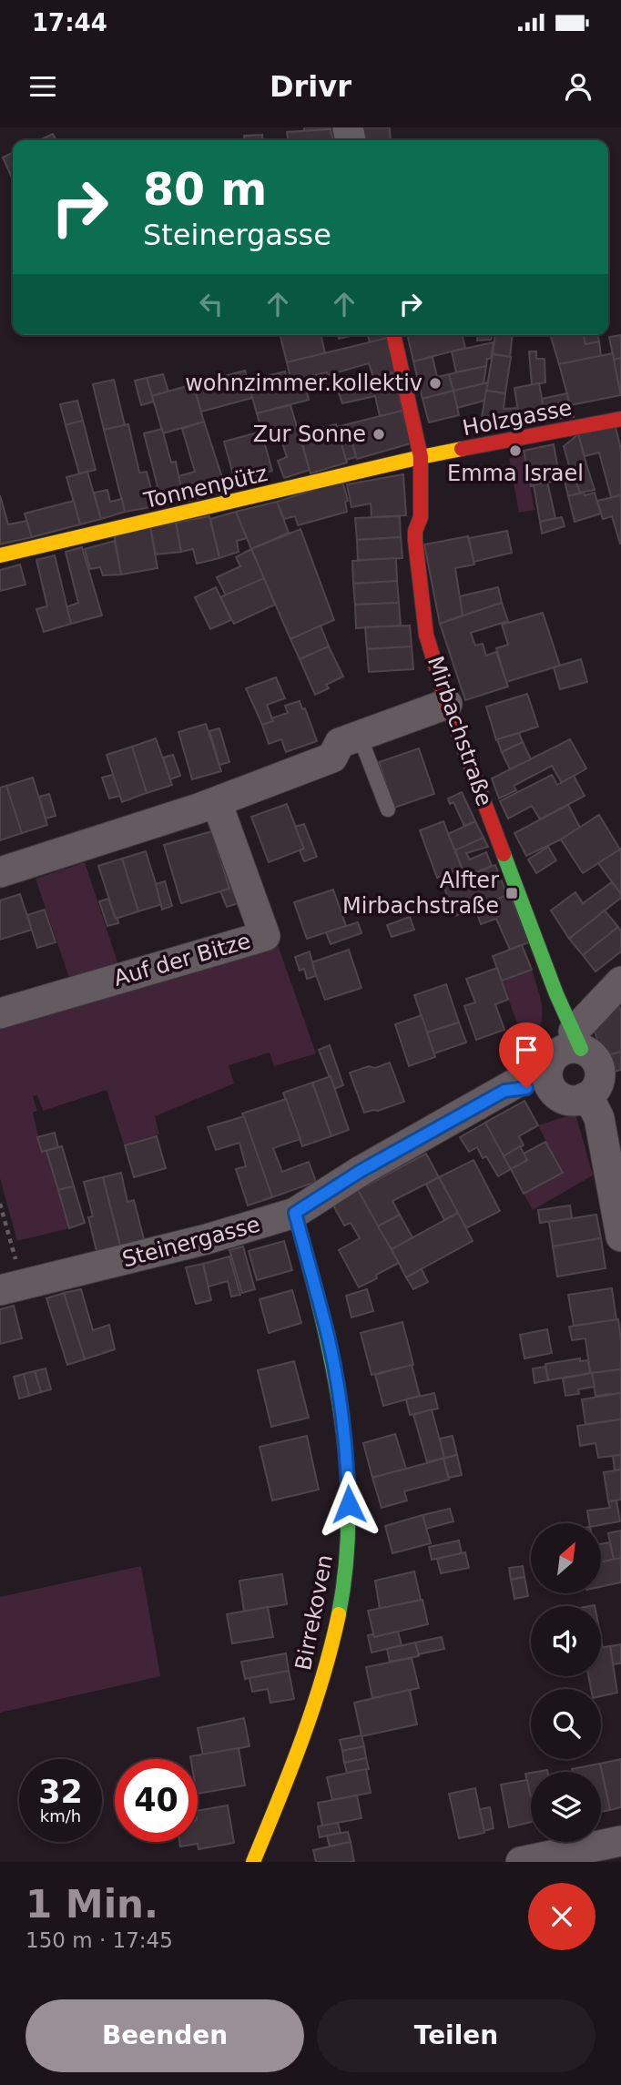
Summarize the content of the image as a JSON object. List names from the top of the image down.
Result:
{
  "streets": {
    "street": [
      "Holzgasse",
      "Tonnenpütz",
      "Mirbachstraße",
      "Auf der Bitze",
      "Steinergasse",
      "Birrekoven"
    ]
  },
  "crossings": [
    ["Holzgasse", "Tonnenpütz"],
    ["Holzgasse", "Mirbachstraße"],
    ["Tonnenpütz", "Mirbachstraße"],
    ["Mirbachstraße", "Steinergasse"],
    ["Steinergasse", "Birrekoven"]
  ],
  "places": {
    "other": ["wohnzimmer.kollektiv", "Zur Sonne", "Emma Israel"],
    "transit": ["Alfter Mirbachstraße"]
  },
  "north": "top right",
  "page": {
    "status": "17:44",
    "header": "Drivr",
    "turn": ["80 m", "Steinergasse"],
    "speed": "32 km/h",
    "limit": "40",
    "heading": ["1 Min.", "150 m · 17:45"],
    "buttons": ["Beenden", "Teilen"]
  }
}
